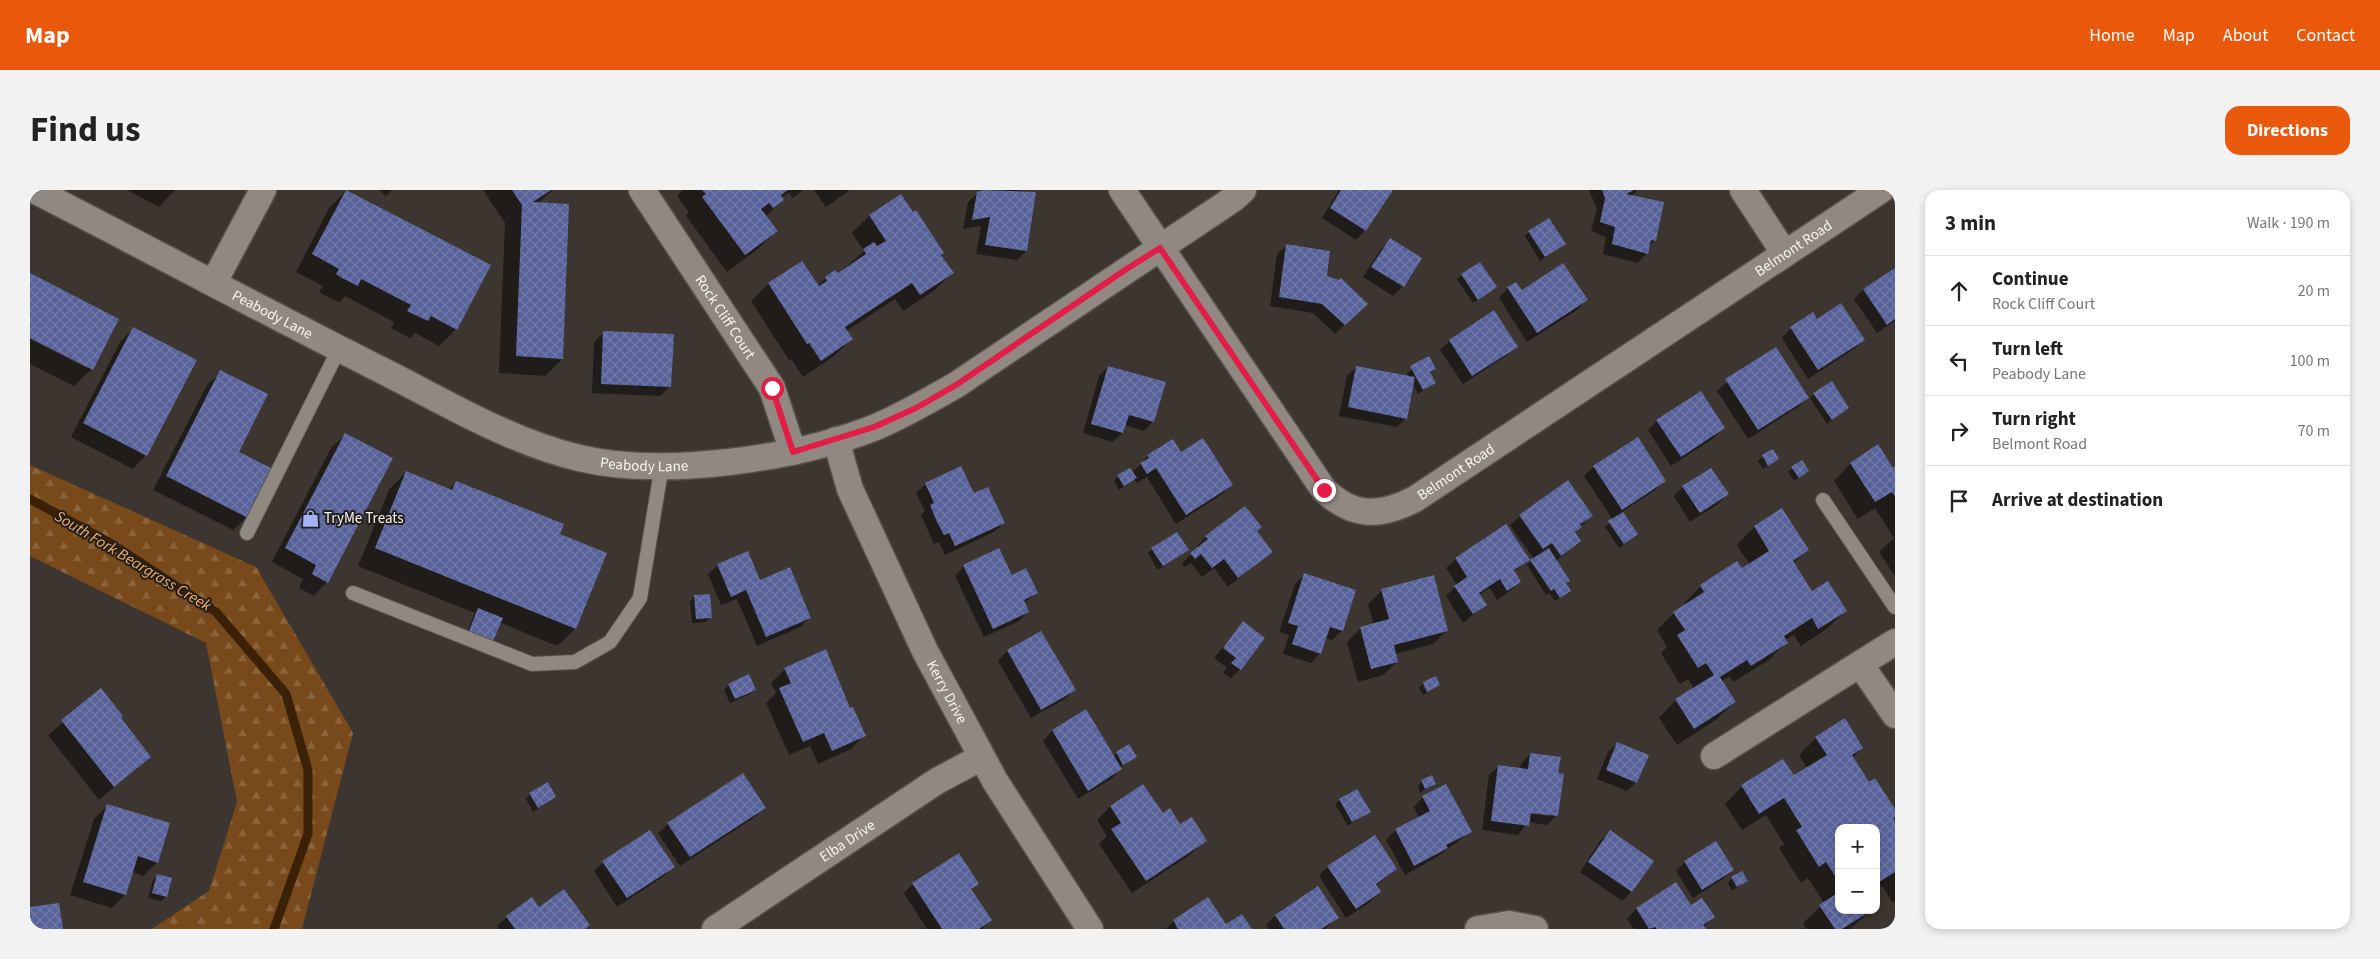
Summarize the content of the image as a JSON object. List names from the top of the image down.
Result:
{
  "streets": {
    "street": [
      "Belmont Road",
      "Peabody Lane",
      "Rock Cliff Court",
      "Kerry Drive",
      "Elba Drive"
    ]
  },
  "crossings": [
    ["Belmont Road", "Peabody Lane"],
    ["Peabody Lane", "Rock Cliff Court"],
    ["Peabody Lane", "Kerry Drive"],
    ["Kerry Drive", "Elba Drive"]
  ],
  "water": ["South Fork Beargrass Creek"],
  "places": {
    "shop": ["TryMe Treats"]
  },
  "page": {
    "header": "Map",
    "nav": [
      "Home",
      "Map",
      "About",
      "Contact"
    ],
    "title": "Find us",
    "buttons": "Directions",
    "heading": ["3 min", "Walk · 190 m"],
    "list": [
      ["Continue", "Rock Cliff Court", "20 m"],
      ["Turn left", "Peabody Lane", "100 m"],
      ["Turn right", "Belmont Road", "70 m"],
      "Arrive at destination"
    ],
    "map_buttons": ["+", "−"]
  }
}
